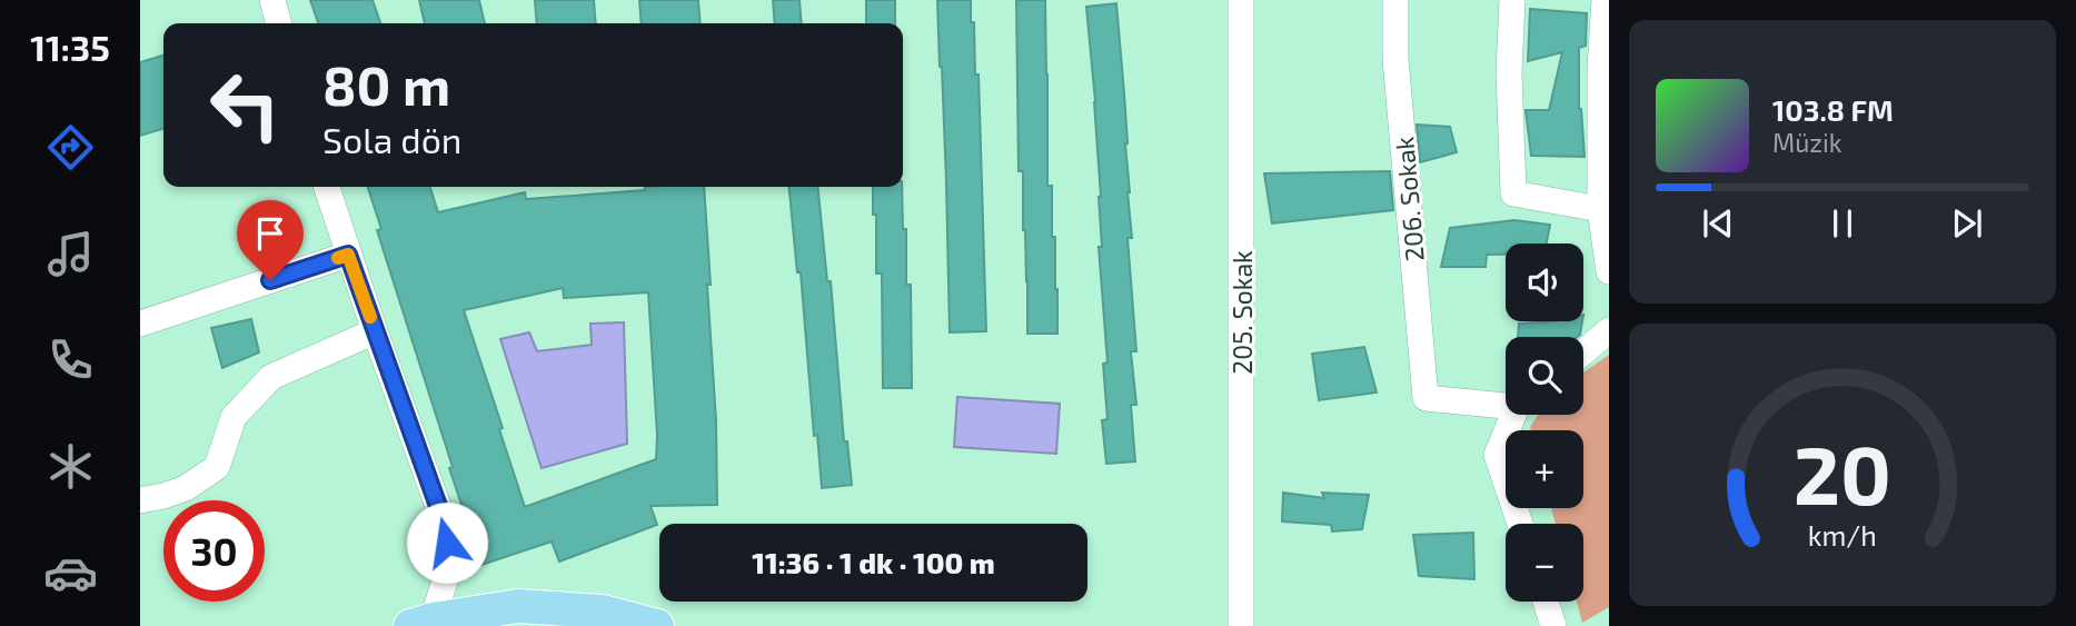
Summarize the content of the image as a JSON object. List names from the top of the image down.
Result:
{
  "streets": {
    "street": ["206. Sokak", "205. Sokak"]
  },
  "page": {
    "tabs": "11:35",
    "turn": ["80 m", "Sola dön"],
    "song": ["103.8 FM", "Müzik"],
    "map_buttons": ["+", "−"],
    "limit": "30",
    "trip": "11:36 · 1 dk · 100 m",
    "gauge": ["20", "km/h"]
  }
}
